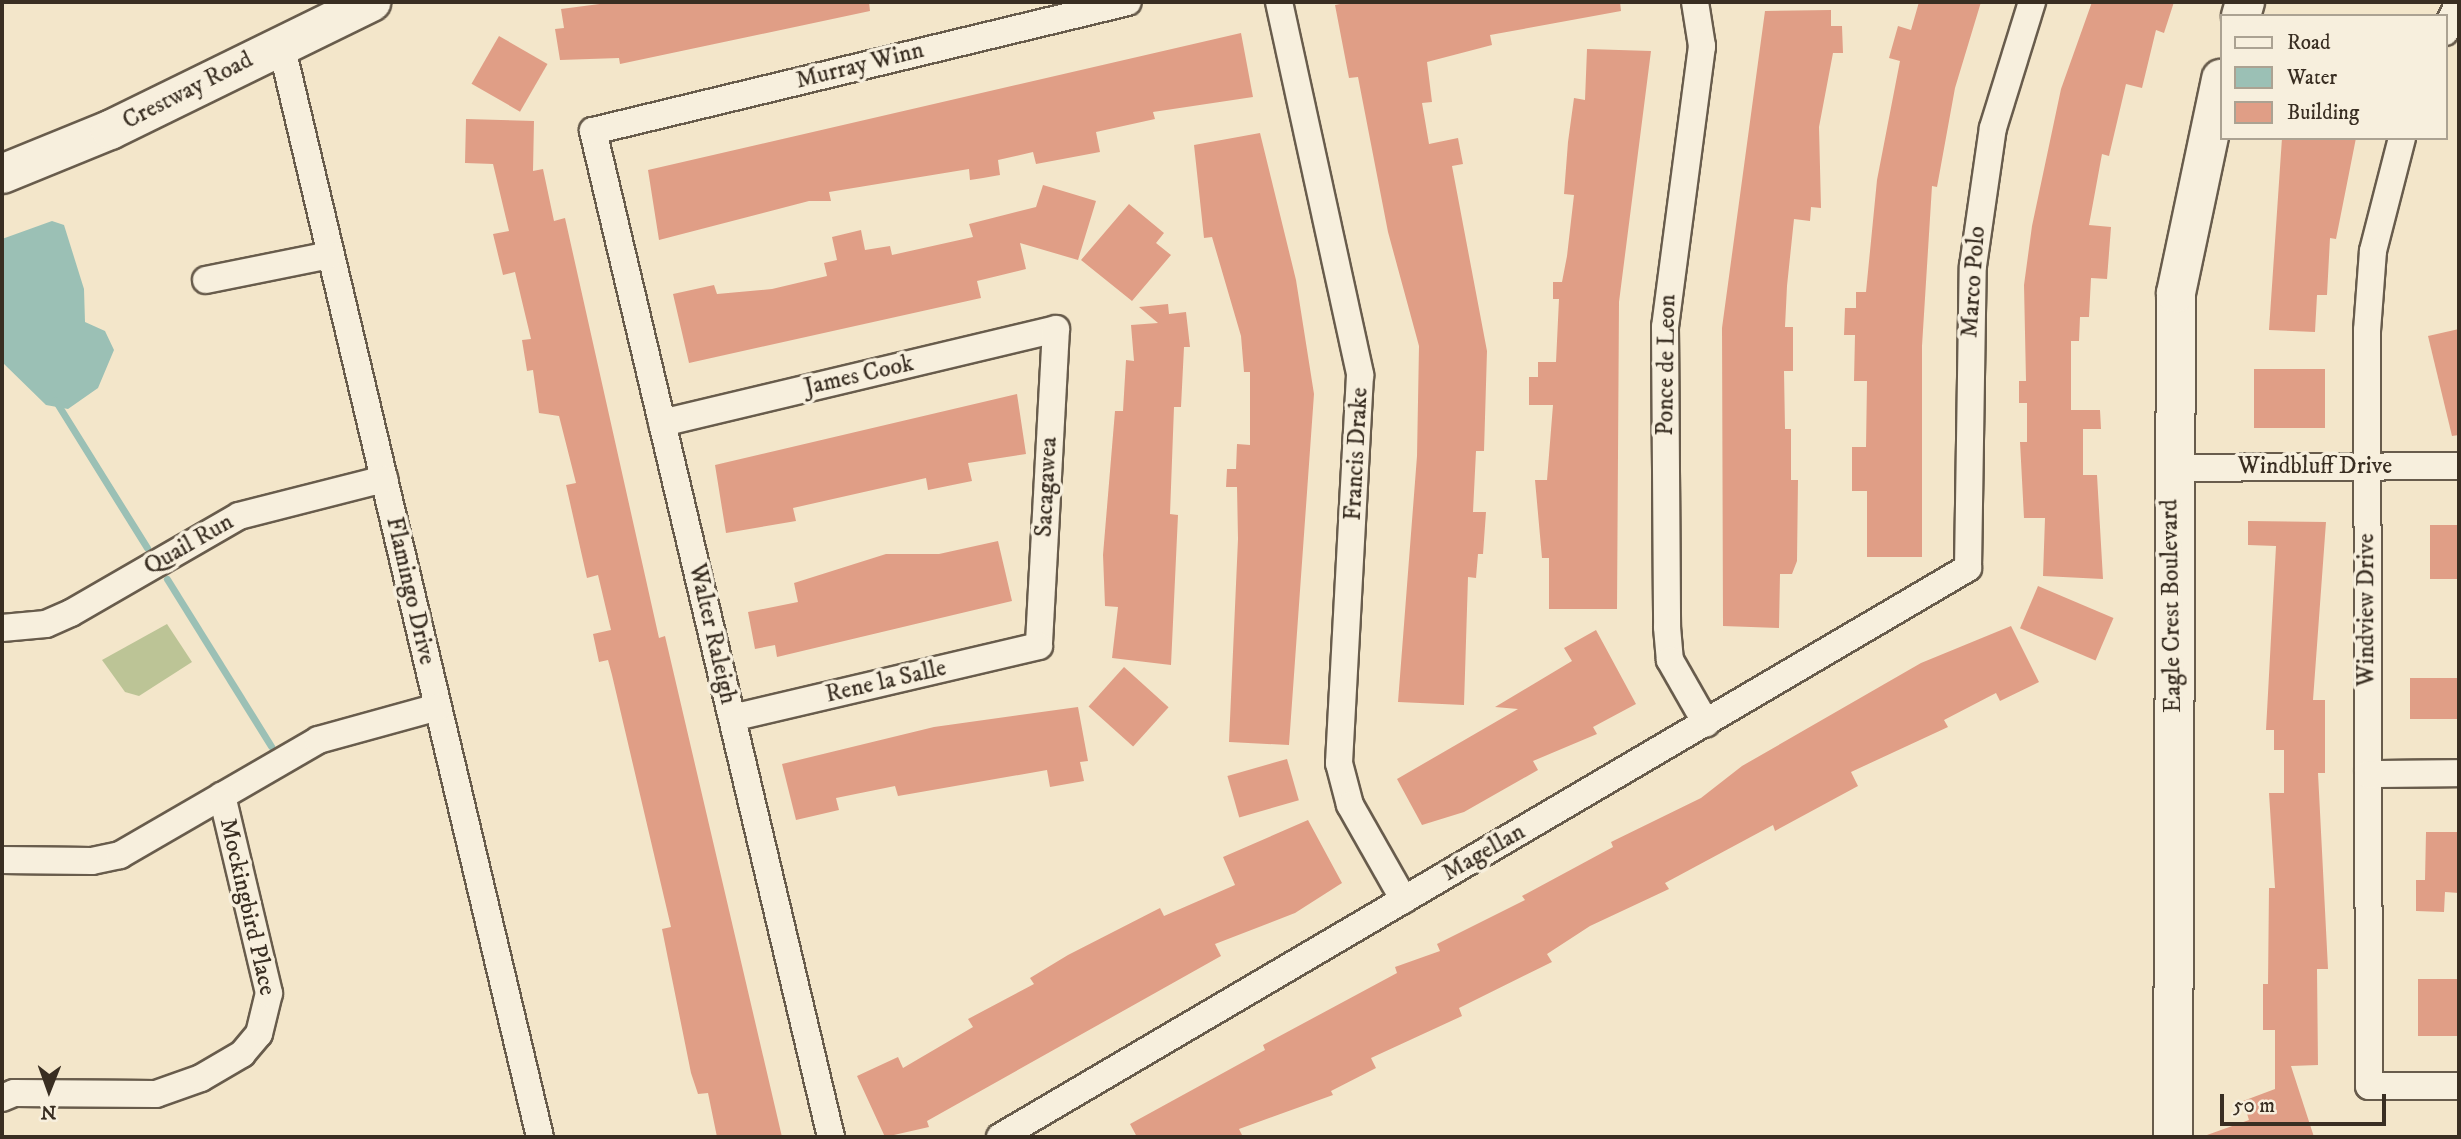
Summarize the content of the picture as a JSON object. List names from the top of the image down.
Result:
{
  "streets": {
    "main road": ["Crestway Road", "Eagle Crest Boulevard"],
    "street": [
      "Murray Winn",
      "Marco Polo",
      "Ponce de Leon",
      "James Cook",
      "Francis Drake",
      "Windbluff Drive",
      "Sacagawea",
      "Quail Run",
      "Flamingo Drive",
      "Windview Drive",
      "Walter Raleigh",
      "Rene la Salle",
      "Magellan",
      "Mockingbird Place"
    ]
  },
  "crossings": [
    ["Murray Winn", "Walter Raleigh"],
    ["Crestway Road", "Flamingo Drive"],
    ["Marco Polo", "Magellan"],
    ["Ponce de Leon", "Magellan"],
    ["James Cook", "Sacagawea"],
    ["James Cook", "Walter Raleigh"],
    ["Francis Drake", "Magellan"],
    ["Windbluff Drive", "Eagle Crest Boulevard"],
    ["Windbluff Drive", "Windview Drive"],
    ["Sacagawea", "Rene la Salle"],
    ["Quail Run", "Flamingo Drive"],
    ["Walter Raleigh", "Rene la Salle"]
  ],
  "legend": ["Road", "Water", "Building"],
  "scale_bar": "50 m",
  "north": "bottom"
}
